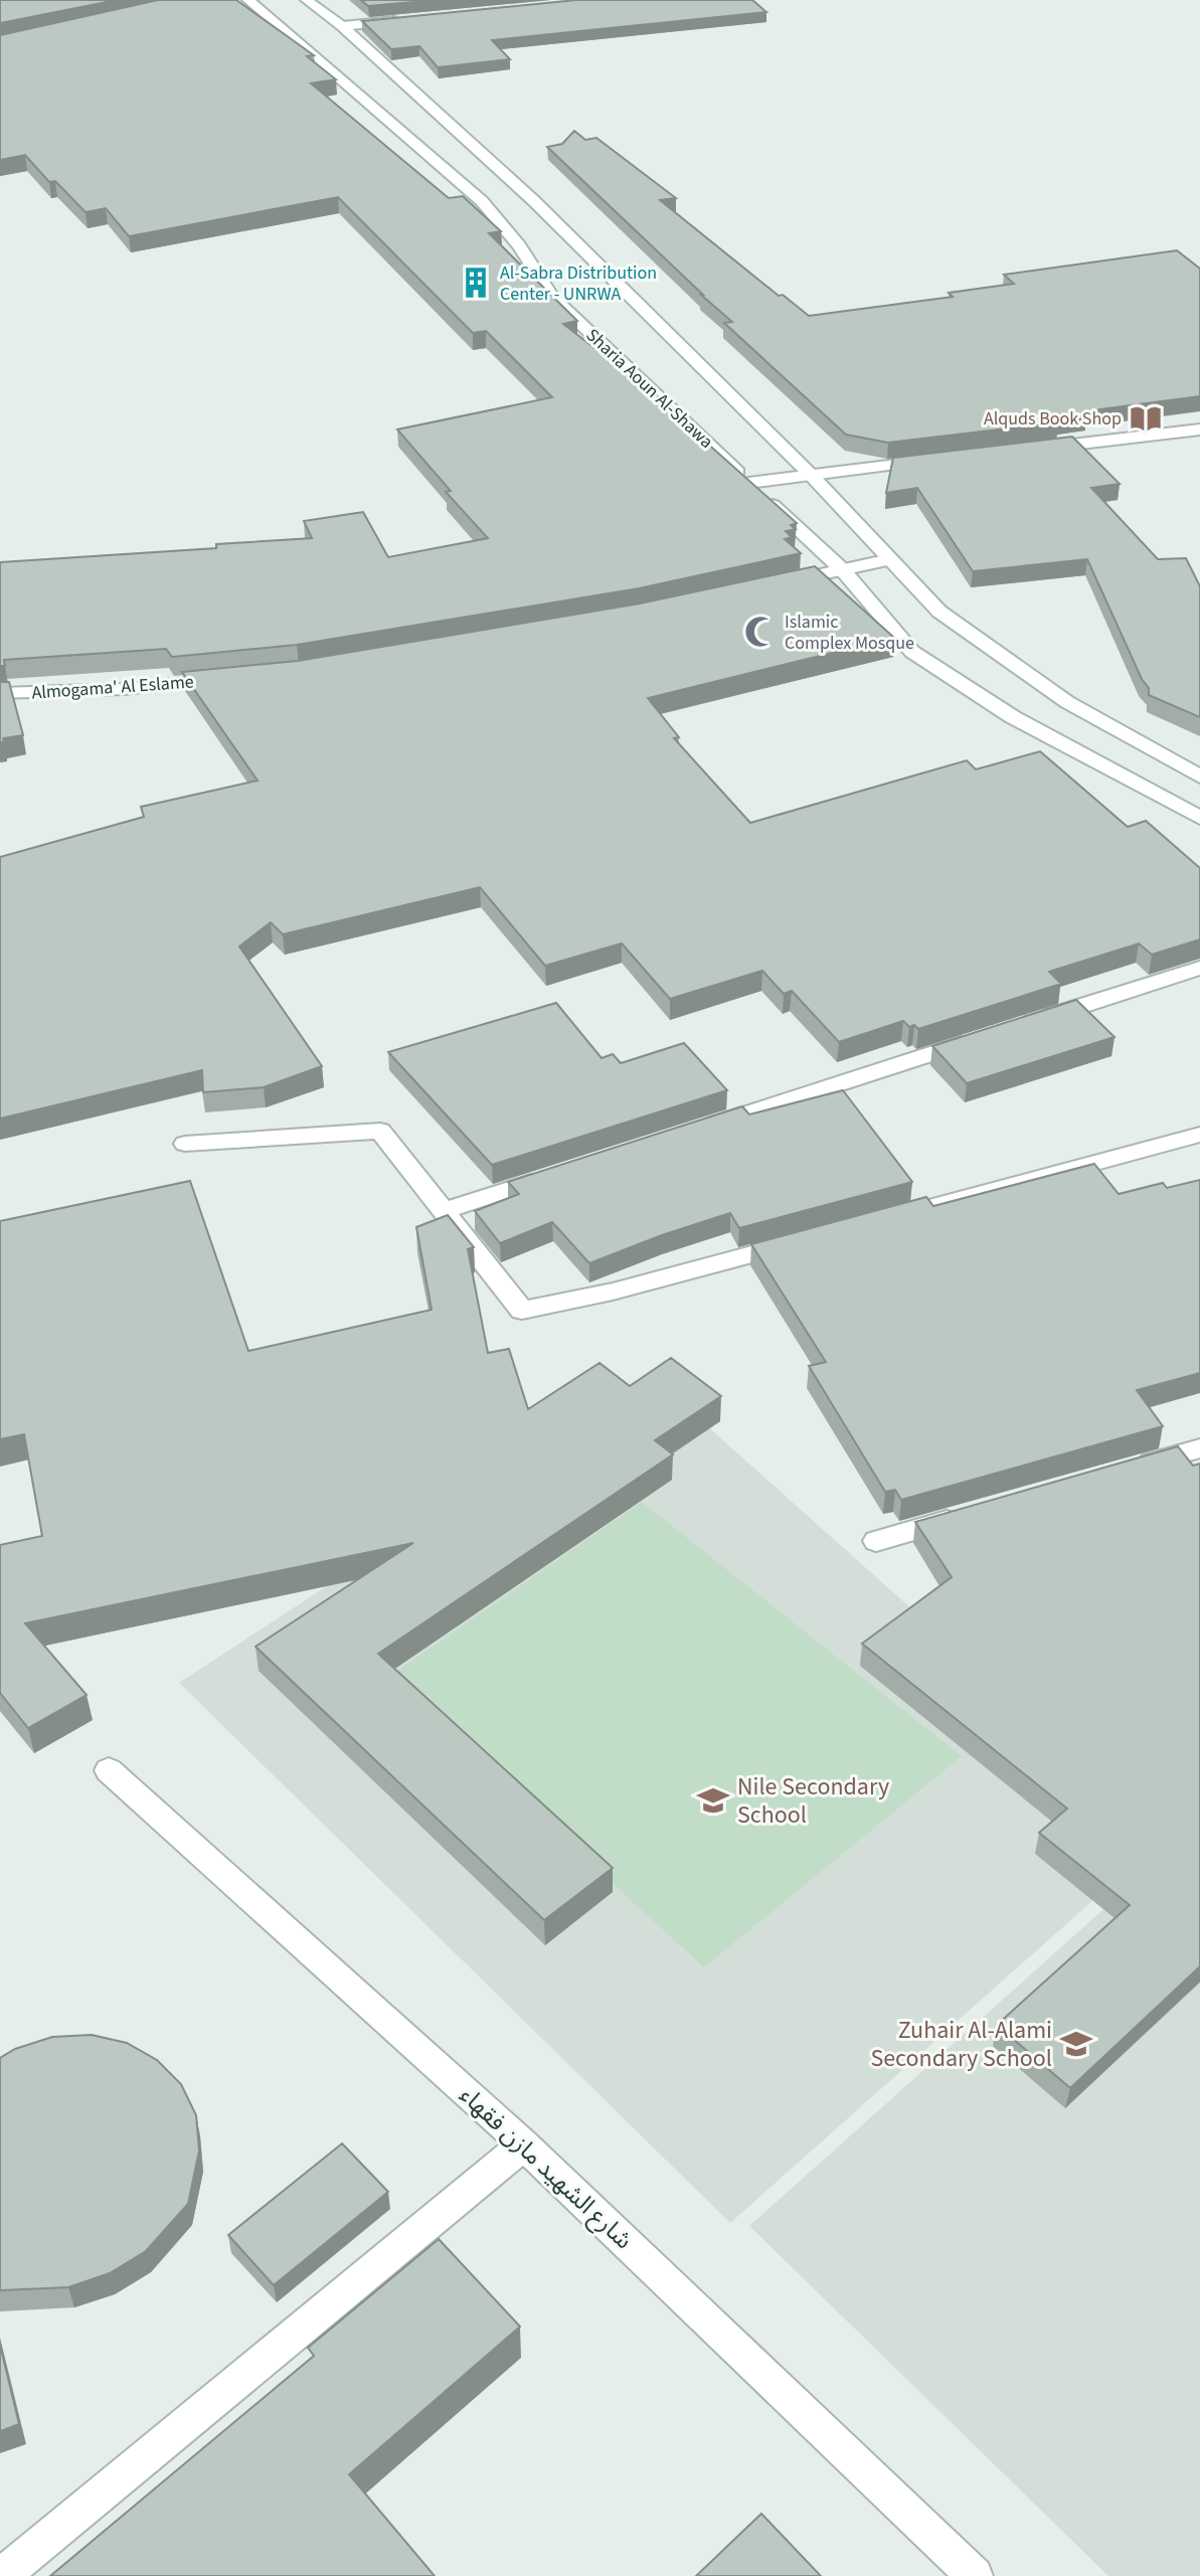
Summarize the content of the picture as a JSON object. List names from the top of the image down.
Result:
{
  "streets": {
    "main road": ["Sharia Aoun Al-Shawa", "Almogama' Al Eslame", "شارع الشهيد مازن فقهاء"]
  },
  "places": {
    "building": ["Al-Sabra Distribution Center - UNRWA"],
    "library": ["Alquds Book Shop"],
    "mosque": ["Islamic Complex Mosque"],
    "school or university": ["Nile Secondary School", "Zuhair Al-Alami Secondary School"]
  }
}
